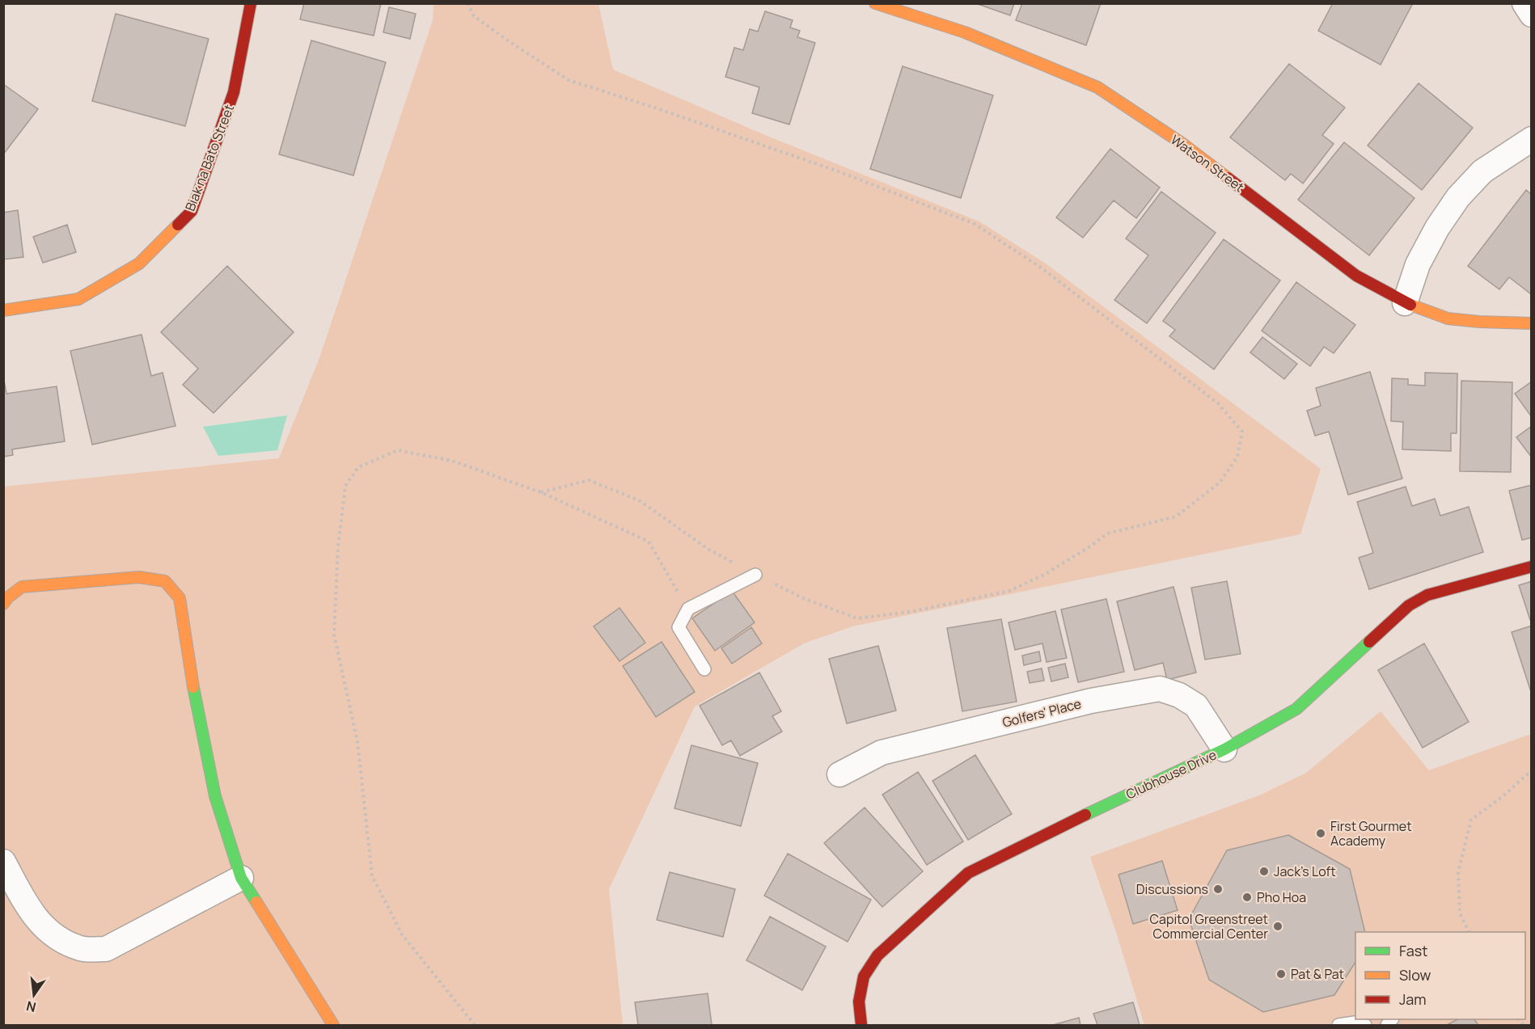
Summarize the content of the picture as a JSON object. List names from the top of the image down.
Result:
{
  "streets": {
    "street": [
      "Biak na Bato Street",
      "Watson Street",
      "Golfers' Place",
      "Clubhouse Drive"
    ]
  },
  "crossings": [
    ["Golfers' Place", "Clubhouse Drive"]
  ],
  "places": [
    "First Gourmet Academy",
    "Jack's Loft",
    "Discussions",
    "Pho Hoa",
    "Capitol Greenstreet Commercial Center",
    "Pat & Pat"
  ],
  "legend": ["Fast", "Slow", "Jam"],
  "north": "bottom"
}
